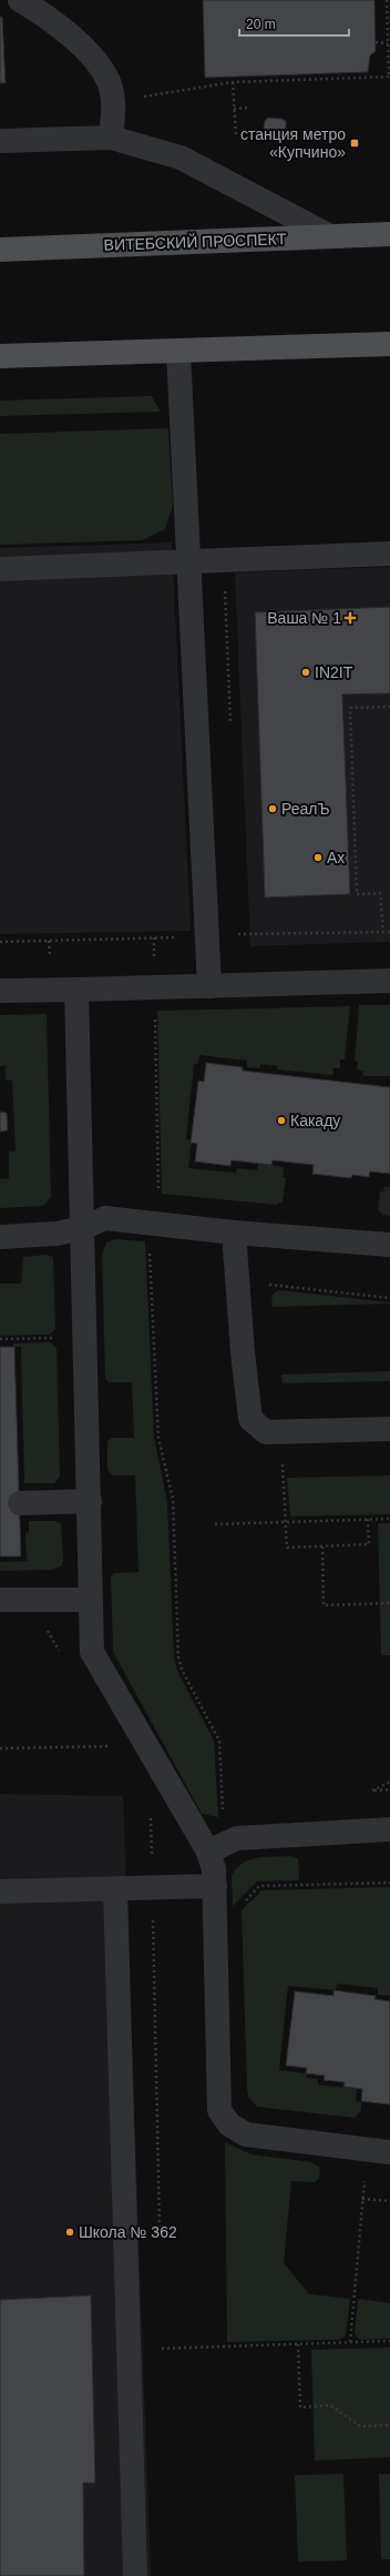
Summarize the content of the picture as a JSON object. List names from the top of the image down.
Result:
{
  "streets": {
    "main road": ["ВИТЕБСКИЙ ПРОСПЕКТ"]
  },
  "places": {
    "transit": ["станция метро «Купчино»"],
    "health": ["Ваша № 1"],
    "other": [
      "IN2IT",
      "РеалЪ",
      "Ах",
      "Какаду",
      "Школа № 362"
    ]
  },
  "scale_bar": "20 m"
}
